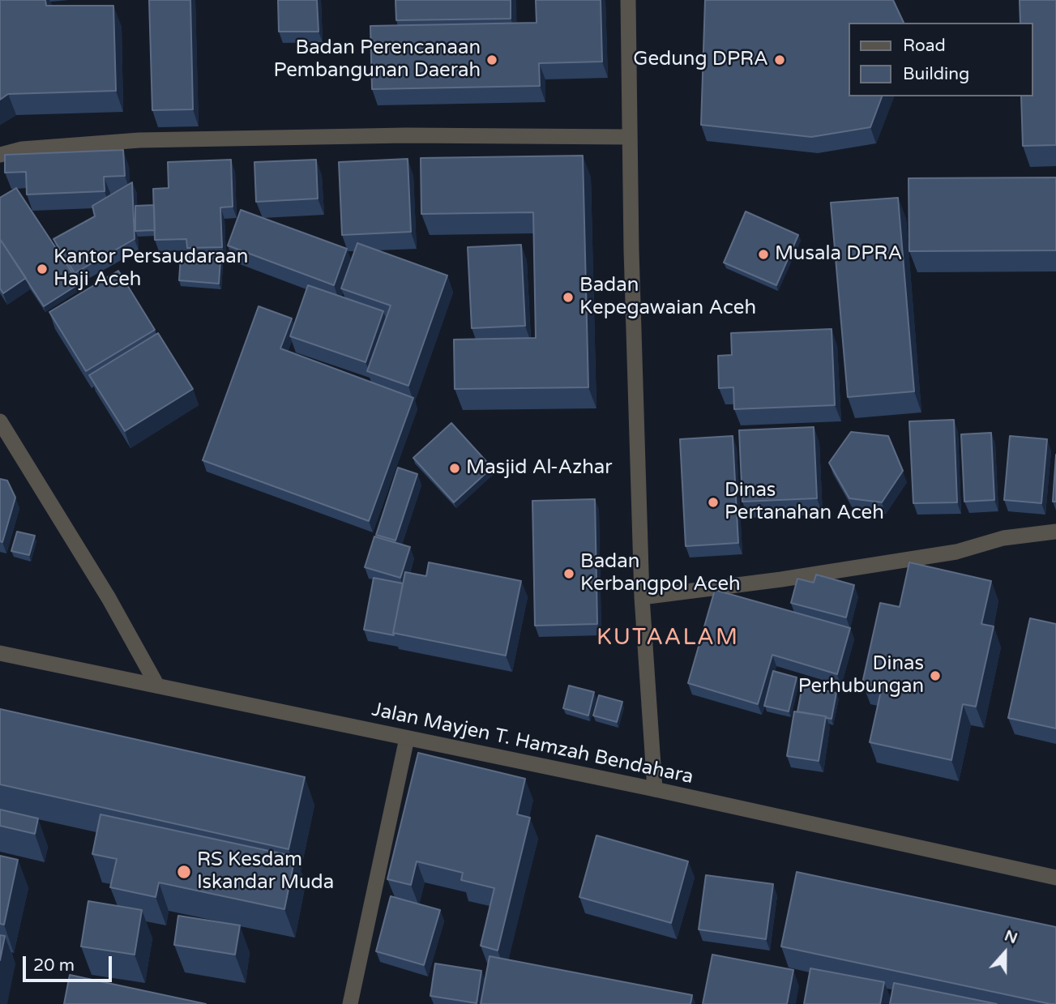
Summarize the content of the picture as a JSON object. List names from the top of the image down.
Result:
{
  "streets": {
    "street": ["Jalan Mayjen T. Hamzah Bendahara"]
  },
  "districts": ["KUTAALAM"],
  "places": [
    "Badan Perencanaan Pembangunan Daerah",
    "Gedung DPRA",
    "Musala DPRA",
    "Kantor Persaudaraan Haji Aceh",
    "Badan Kepegawaian Aceh",
    "Masjid Al-Azhar",
    "Dinas Pertanahan Aceh",
    "Badan Kerbangpol Aceh",
    "Dinas Perhubungan",
    "RS Kesdam Iskandar Muda"
  ],
  "legend": ["Road", "Building"],
  "scale_bar": "20 m",
  "north": "top"
}
